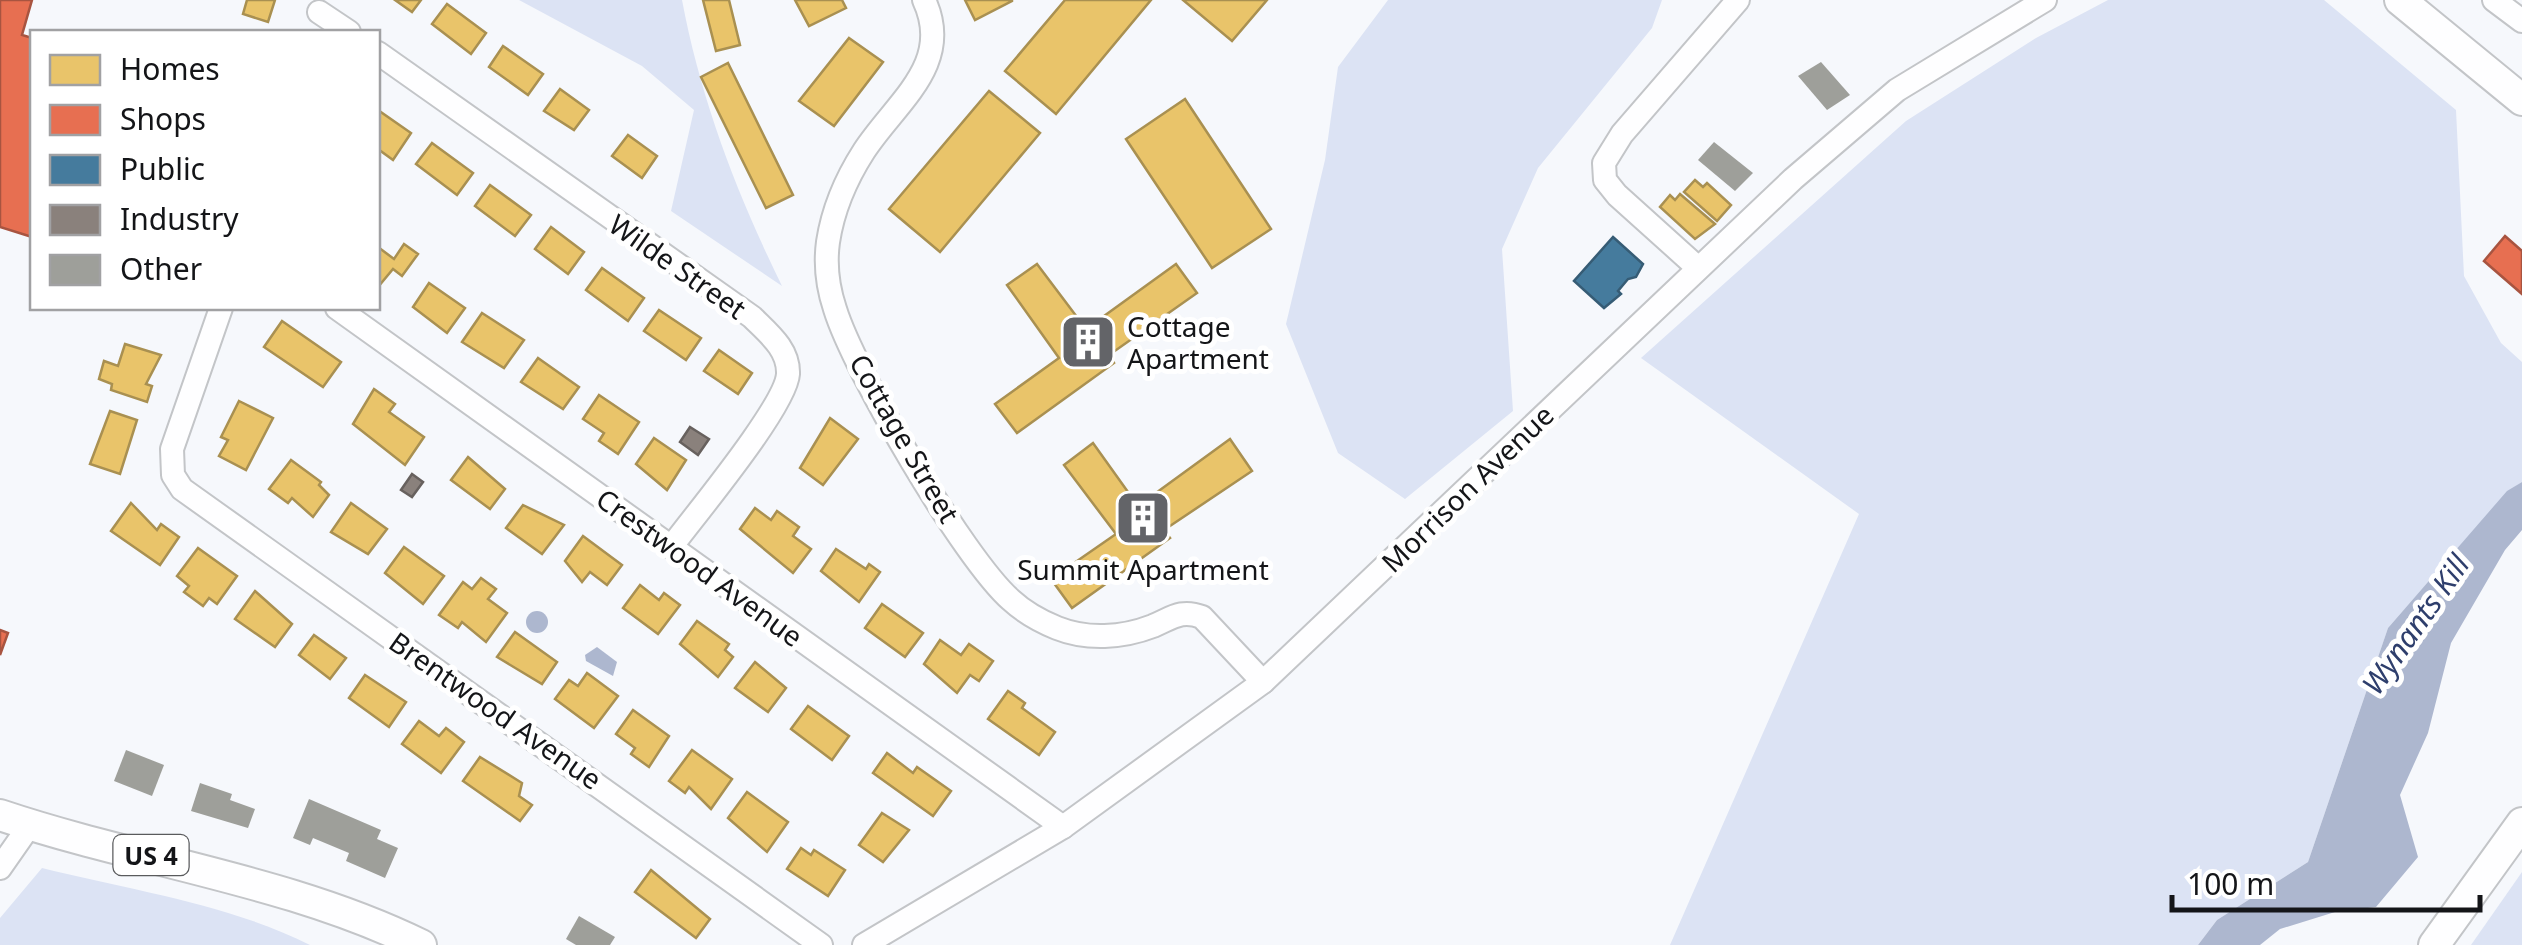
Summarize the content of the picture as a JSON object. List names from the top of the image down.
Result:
{
  "streets": {
    "main road": ["US 4"],
    "street": [
      "Wilde Street",
      "Cottage Street",
      "Morrison Avenue",
      "Crestwood Avenue",
      "Brentwood Avenue"
    ]
  },
  "crossings": [
    ["Wilde Street", "Crestwood Avenue"],
    ["Cottage Street", "Morrison Avenue"],
    ["Morrison Avenue", "Crestwood Avenue"]
  ],
  "water": ["Wynants Kill"],
  "places": {
    "building": ["Cottage Apartment", "Summit Apartment"]
  },
  "legend": [
    "Homes",
    "Shops",
    "Public",
    "Industry",
    "Other"
  ],
  "scale_bar": "100 m"
}
